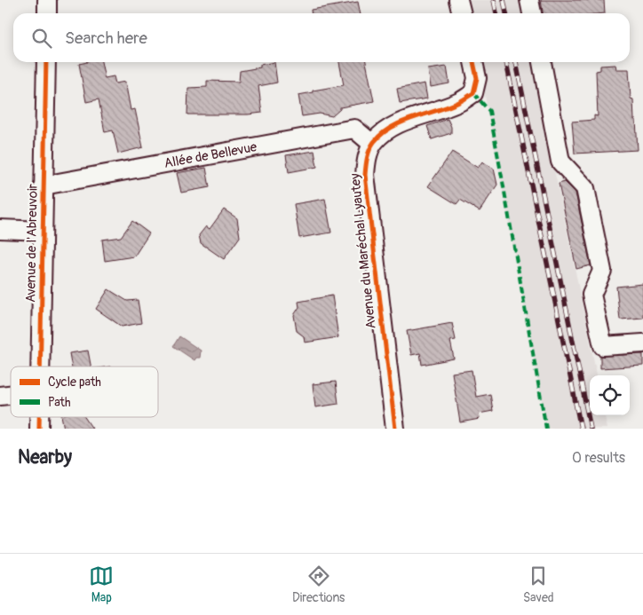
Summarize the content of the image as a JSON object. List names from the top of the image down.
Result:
{
  "streets": {
    "street": ["Allée de Bellevue", "Avenue de l'Abreuvoir", "Avenue du Maréchal Lyautey"]
  },
  "crossings": [
    ["Allée de Bellevue", "Avenue de l'Abreuvoir"],
    ["Allée de Bellevue", "Avenue du Maréchal Lyautey"]
  ],
  "legend": ["Cycle path", "Path"],
  "page": {
    "search": "Search here",
    "heading": ["Nearby", "0 results"],
    "nav": ["Map", "Directions", "Saved"]
  }
}
